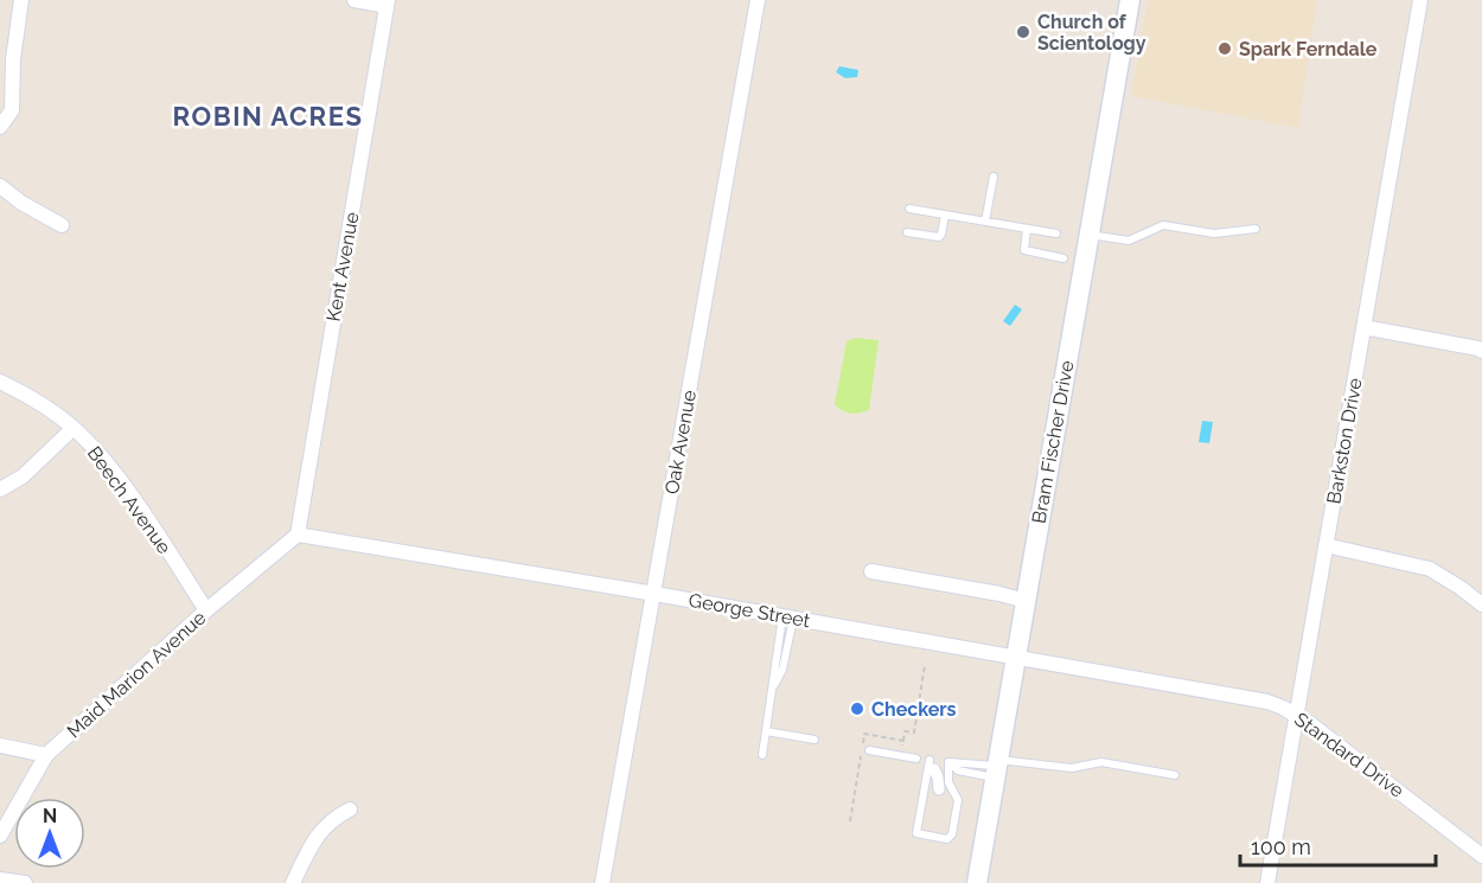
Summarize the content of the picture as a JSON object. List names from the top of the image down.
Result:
{
  "streets": {
    "main road": ["Bram Fischer Drive"],
    "street": [
      "Kent Avenue",
      "Barkston Drive",
      "Oak Avenue",
      "Beech Avenue",
      "George Street",
      "Maid Marion Avenue",
      "Standard Drive"
    ]
  },
  "crossings": [
    ["Kent Avenue", "George Street"],
    ["Kent Avenue", "Maid Marion Avenue"],
    ["Barkston Drive", "Standard Drive"],
    ["Oak Avenue", "George Street"],
    ["Bram Fischer Drive", "George Street"],
    ["Beech Avenue", "Maid Marion Avenue"],
    ["George Street", "Maid Marion Avenue"],
    ["George Street", "Standard Drive"]
  ],
  "districts": ["ROBIN ACRES"],
  "places": ["Church of Scientology", "Spark Ferndale", "Checkers"],
  "scale_bar": "100 m",
  "north": "top"
}
